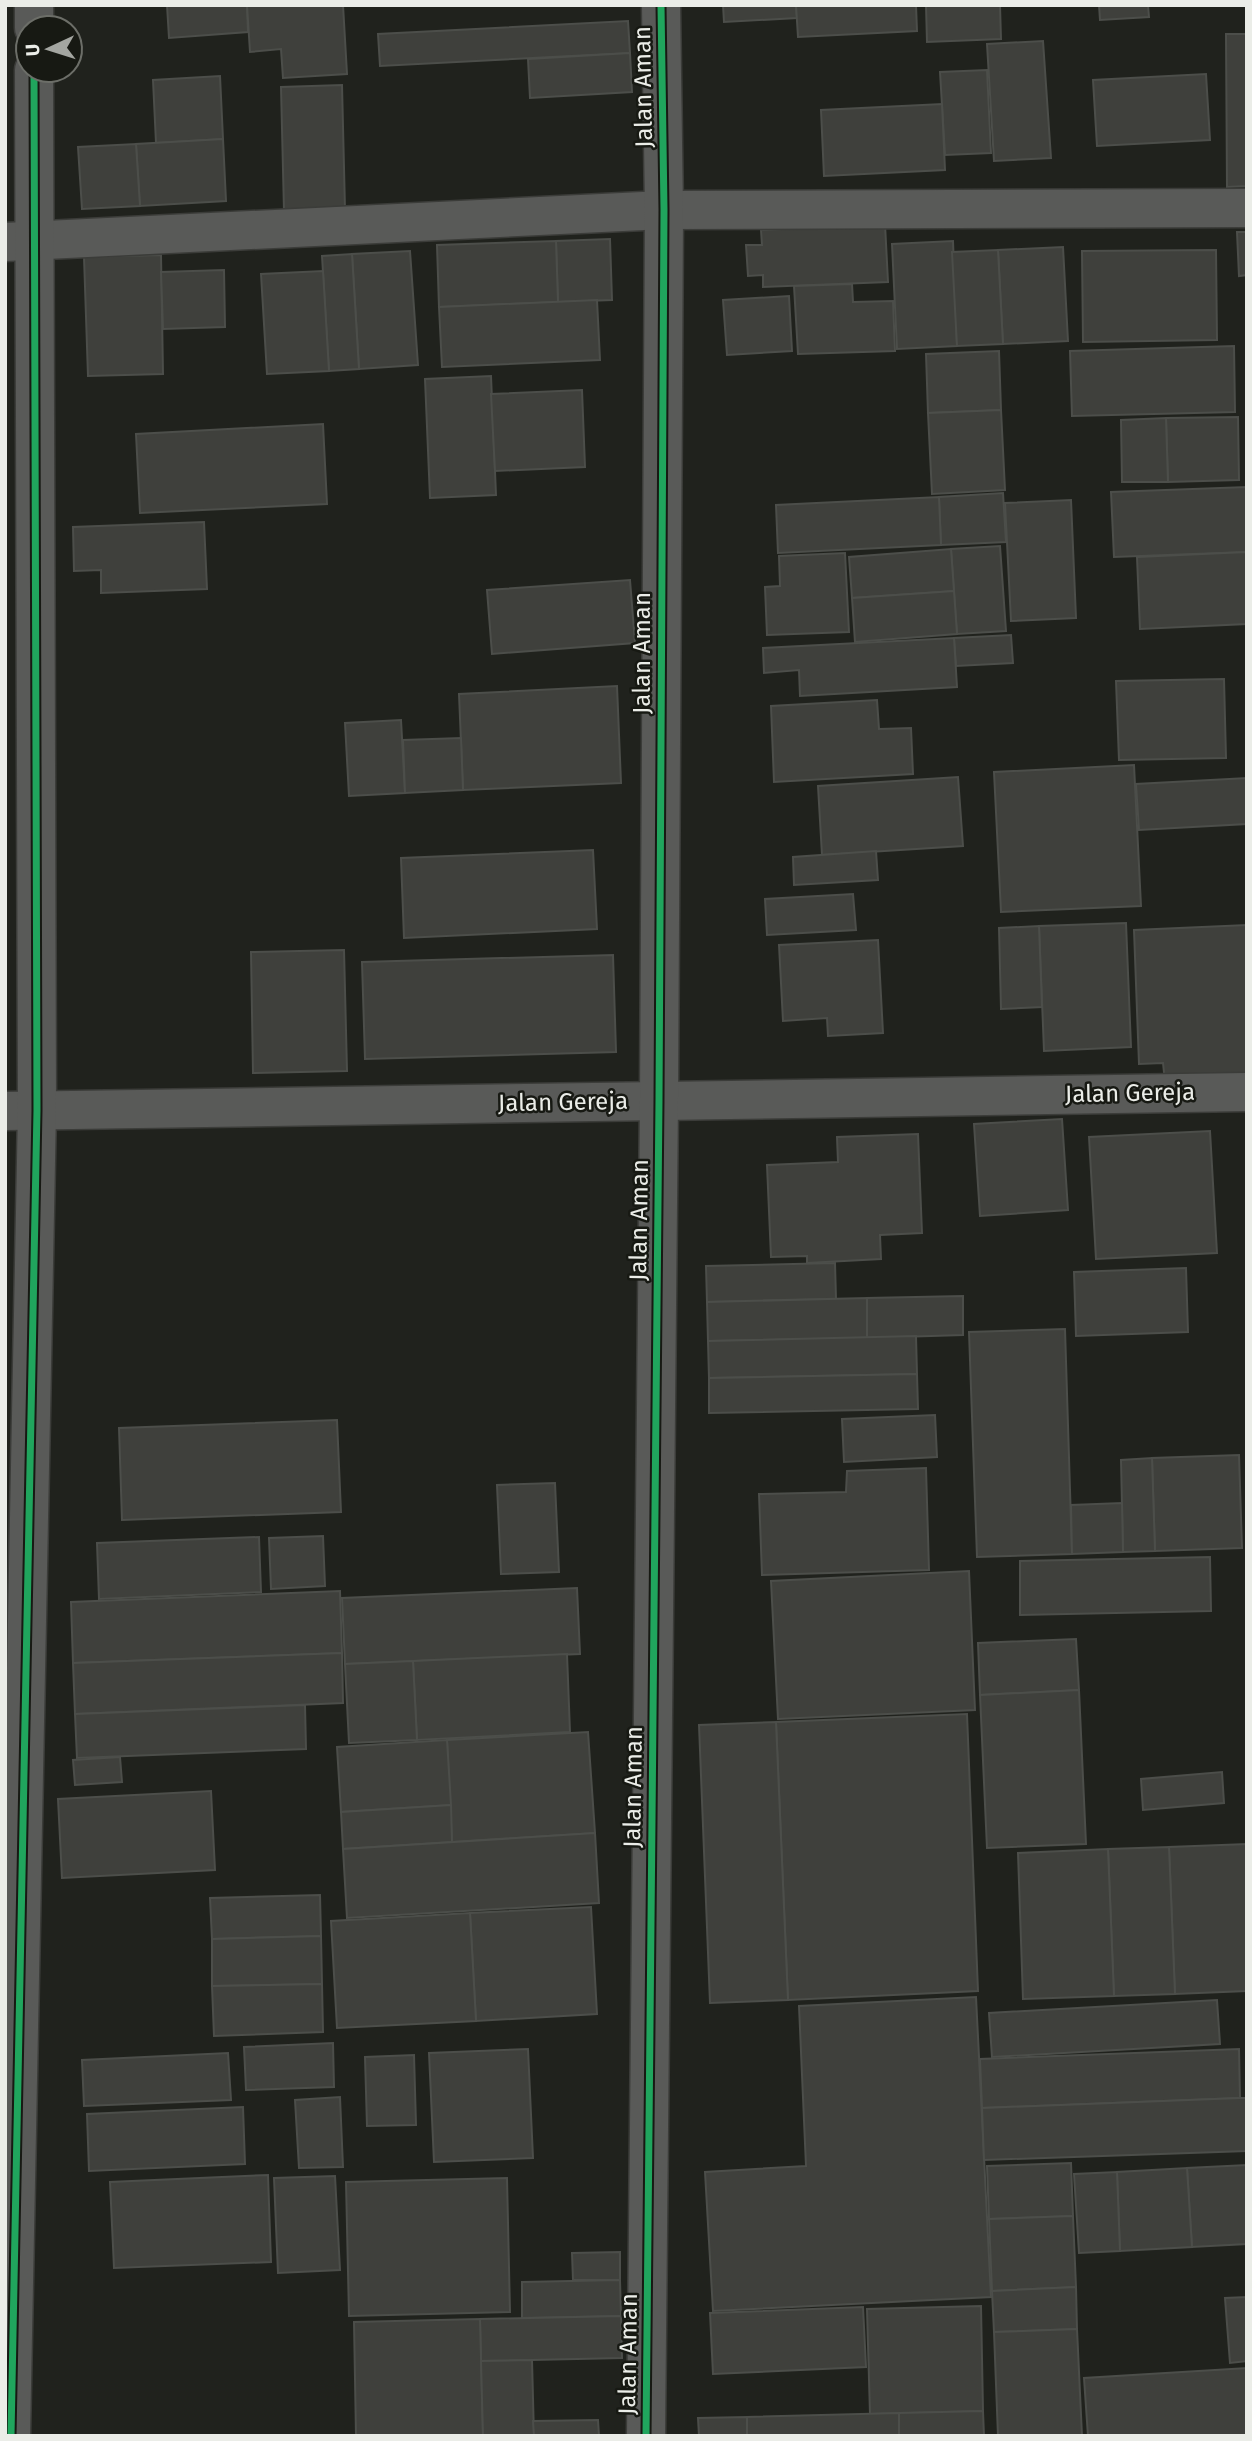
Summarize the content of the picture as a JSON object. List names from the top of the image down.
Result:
{
  "streets": {
    "street": ["Jalan Aman", "Jalan Gereja"]
  },
  "crossings": [
    ["Jalan Aman", "Jalan Gereja"]
  ],
  "north": "left"
}
